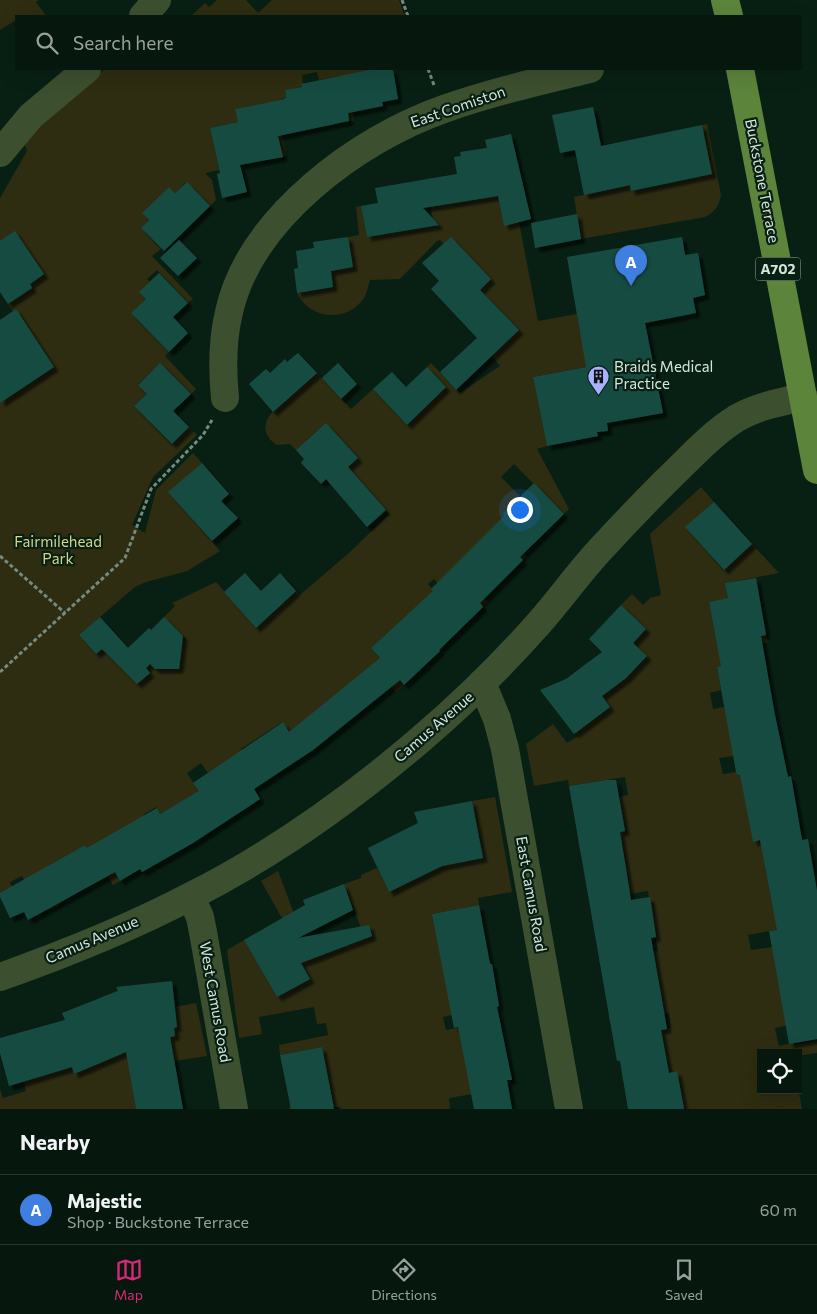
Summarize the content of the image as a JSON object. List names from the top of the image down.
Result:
{
  "streets": {
    "main road": ["Buckstone Terrace", "A702"],
    "street": [
      "East Comiston",
      "Camus Avenue",
      "East Camus Road",
      "West Camus Road"
    ]
  },
  "crossings": [
    ["Buckstone Terrace", "Camus Avenue"],
    ["Camus Avenue", "East Camus Road"],
    ["Camus Avenue", "West Camus Road"]
  ],
  "parks": ["Fairmilehead Park"],
  "places": {
    "building": ["Braids Medical Practice"]
  },
  "page": {
    "search": "Search here",
    "pins": "A",
    "heading": "Nearby",
    "list": [
      {
        "mark": "A",
        "name": "Majestic",
        "note": "Shop · Buckstone Terrace",
        "value": "60 m"
      }
    ],
    "nav": ["Map", "Directions", "Saved"]
  }
}
